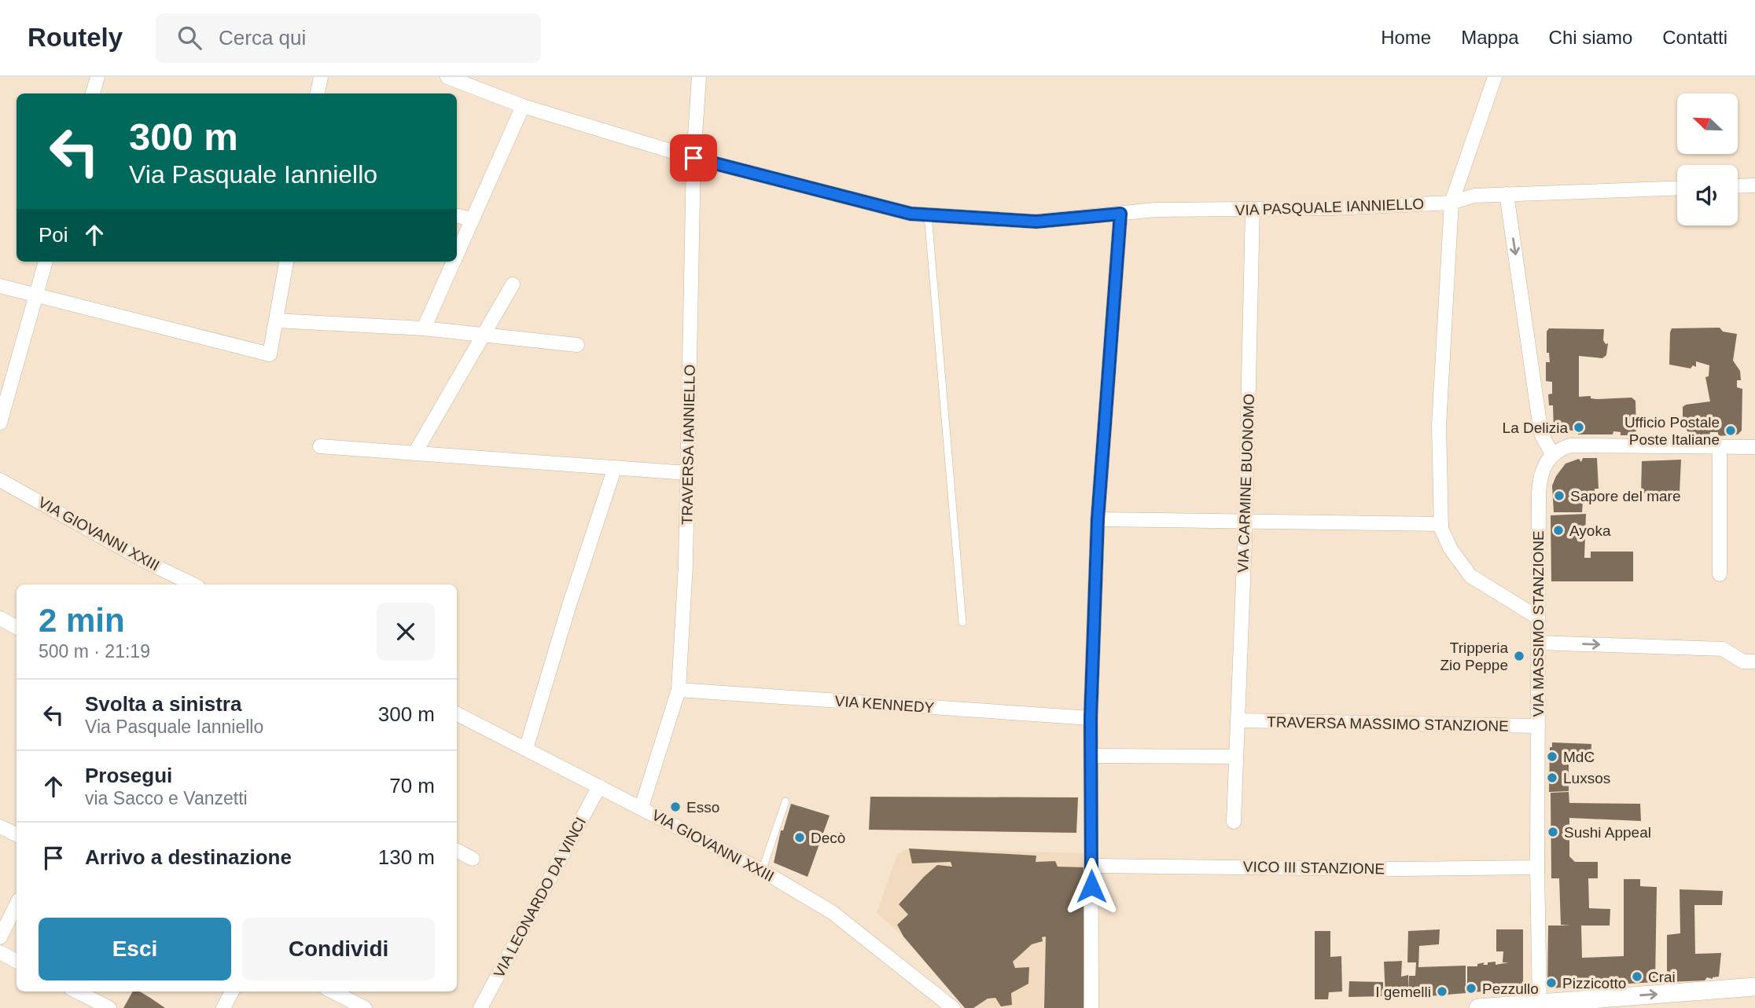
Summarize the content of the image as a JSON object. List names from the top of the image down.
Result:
{
  "streets": {
    "street": [
      "VIA PASQUALE IANNIELLO",
      "TRAVERSA IANNIELLO",
      "VIA CARMINE BUONOMO",
      "VIA GIOVANNI XXIII",
      "VIA MASSIMO STANZIONE",
      "VIA KENNEDY",
      "TRAVERSA MASSIMO STANZIONE",
      "VICO III STANZIONE",
      "VIA LEONARDO DA VINCI"
    ]
  },
  "crossings": [
    ["VIA PASQUALE IANNIELLO", "TRAVERSA IANNIELLO"],
    ["VIA PASQUALE IANNIELLO", "VIA CARMINE BUONOMO"],
    ["TRAVERSA IANNIELLO", "VIA GIOVANNI XXIII"],
    ["TRAVERSA IANNIELLO", "VIA KENNEDY"],
    ["VIA CARMINE BUONOMO", "TRAVERSA MASSIMO STANZIONE"],
    ["VIA GIOVANNI XXIII", "VIA LEONARDO DA VINCI"],
    ["VIA MASSIMO STANZIONE", "TRAVERSA MASSIMO STANZIONE"],
    ["VIA MASSIMO STANZIONE", "VICO III STANZIONE"]
  ],
  "places": [
    "La Delizia",
    "Ufficio Postale Poste Italiane",
    "Sapore del mare",
    "Ayoka",
    "Tripperia Zio Peppe",
    "MdC",
    "Luxsos",
    "Esso",
    "Sushi Appeal",
    "Decò",
    "Crai",
    "Pizzicotto",
    "Pezzullo",
    "I gemelli"
  ],
  "north": "top left",
  "page": {
    "header": "Routely",
    "search": "Cerca qui",
    "nav": [
      "Home",
      "Mappa",
      "Chi siamo",
      "Contatti"
    ],
    "turn": ["300 m", "Via Pasquale Ianniello"],
    "then": "Poi",
    "heading": ["2 min", "500 m · 21:19"],
    "list": [
      {
        "name": "Svolta a sinistra",
        "note": "Via Pasquale Ianniello",
        "value": "300 m"
      },
      {
        "name": "Prosegui",
        "note": "via Sacco e Vanzetti",
        "value": "70 m"
      },
      {
        "name": "Arrivo a destinazione",
        "value": "130 m"
      }
    ],
    "buttons": ["Esci", "Condividi"]
  }
}
